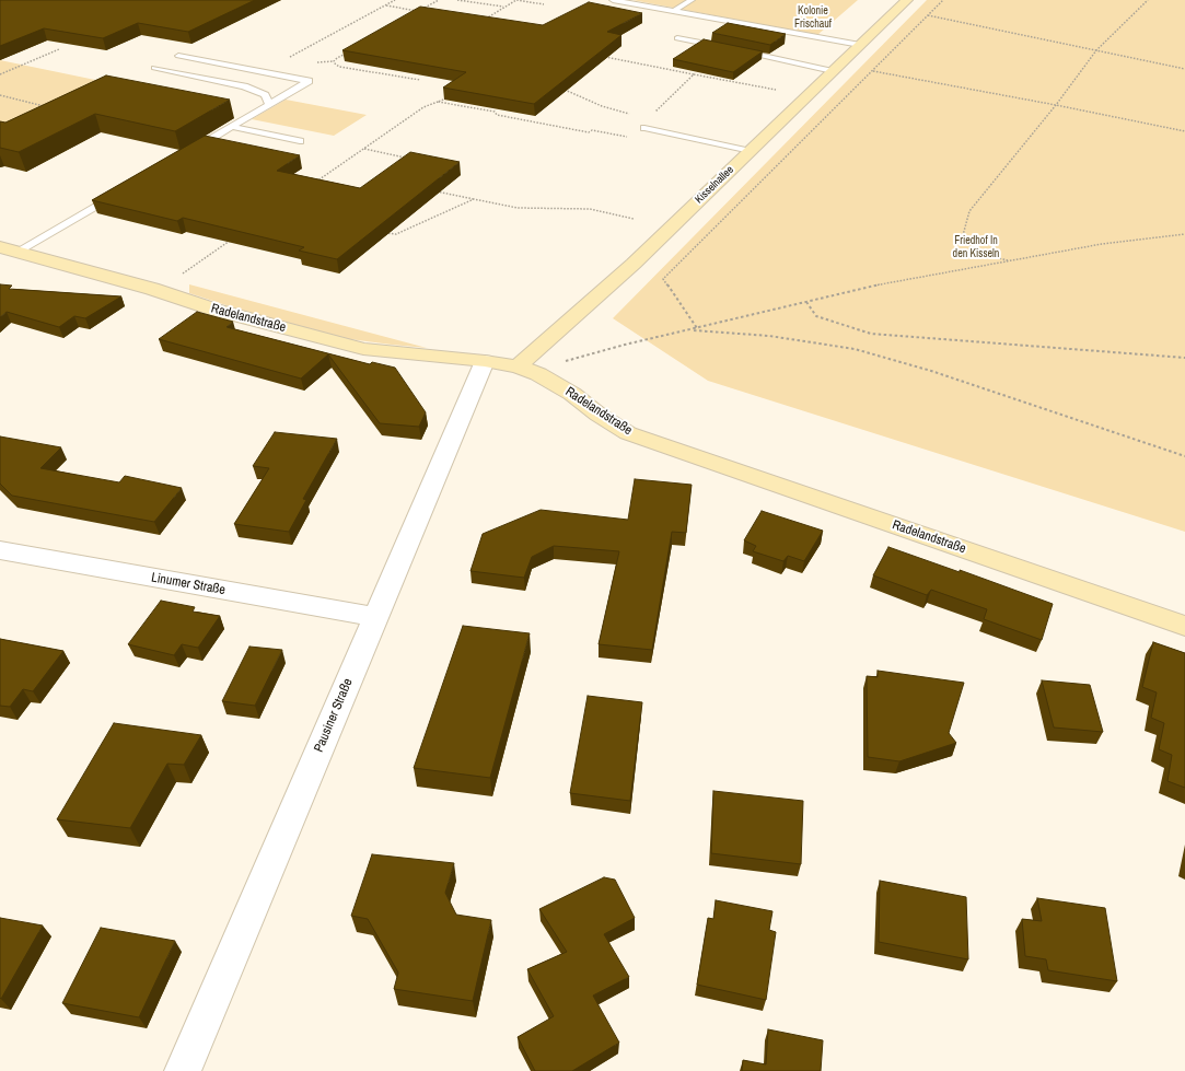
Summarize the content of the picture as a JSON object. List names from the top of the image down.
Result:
{
  "streets": {
    "street": [
      "Kisselnallee",
      "Radelandstraße",
      "Linumer Straße",
      "Pausiner Straße"
    ]
  },
  "crossings": [
    ["Kisselnallee", "Radelandstraße"],
    ["Radelandstraße", "Pausiner Straße"],
    ["Linumer Straße", "Pausiner Straße"]
  ],
  "parks": ["Kolonie Frischauf", "Friedhof In den Kisseln"]
}
